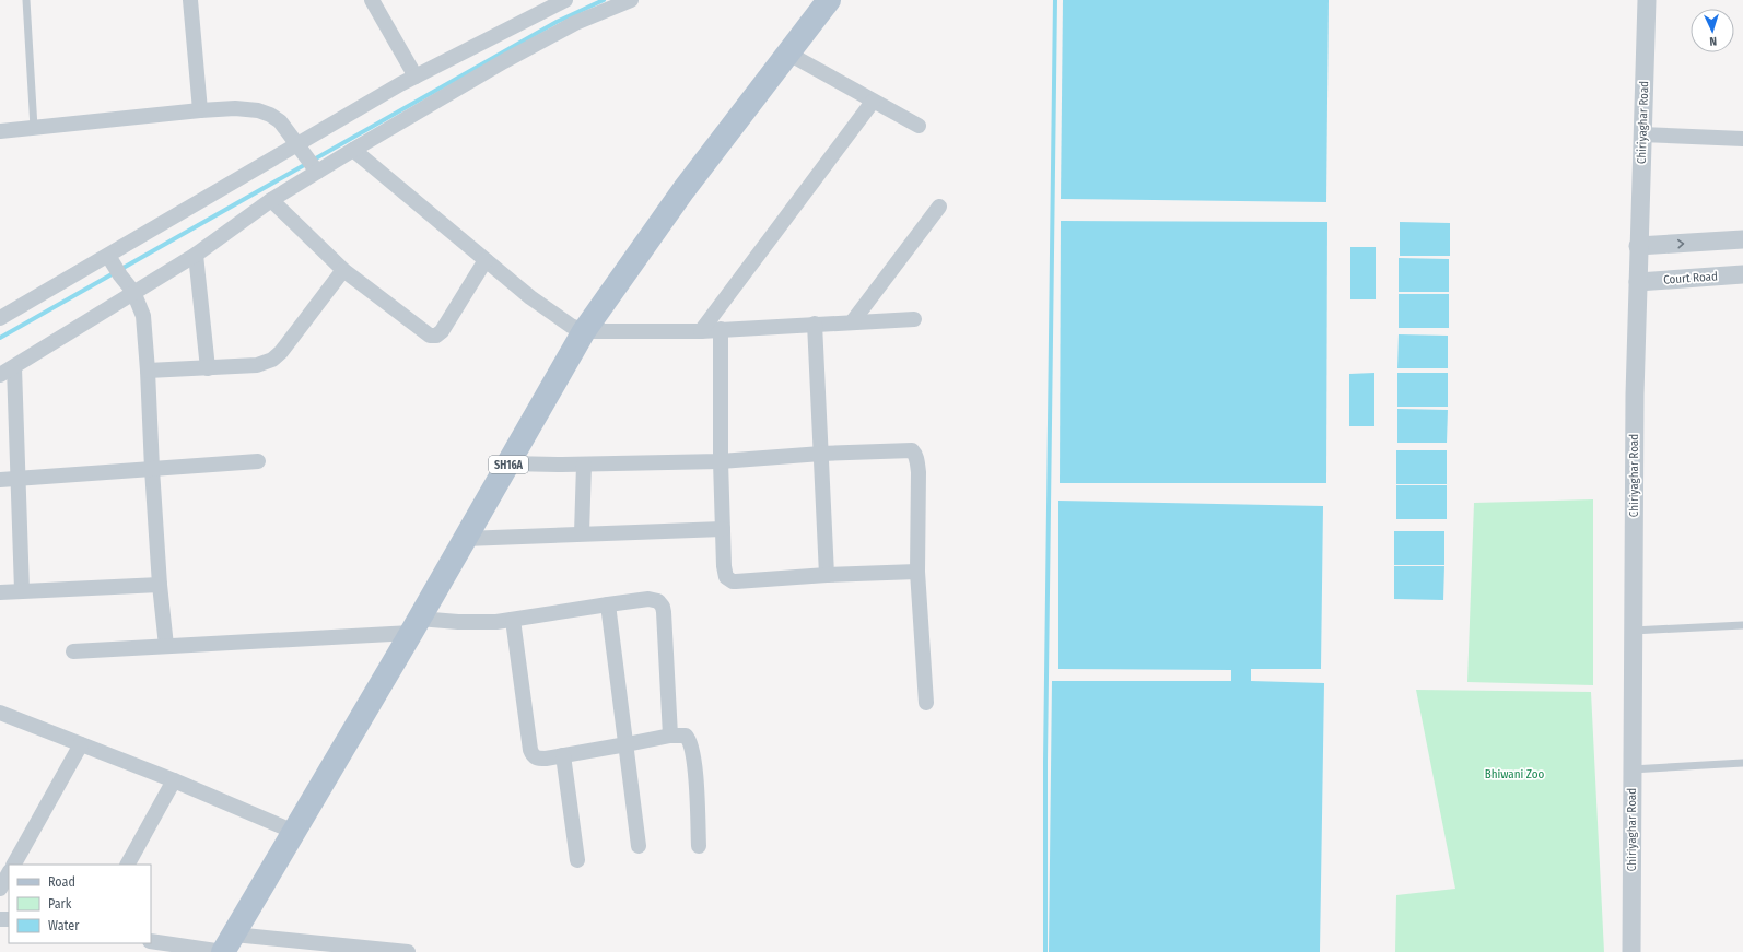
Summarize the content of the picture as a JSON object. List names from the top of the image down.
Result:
{
  "streets": {
    "main road": ["SH16A"],
    "street": ["Chiriyaghar Road", "Court Road"]
  },
  "crossings": [
    ["Chiriyaghar Road", "Court Road"]
  ],
  "parks": ["Bhiwani Zoo"],
  "legend": ["Road", "Park", "Water"],
  "north": "bottom"
}
